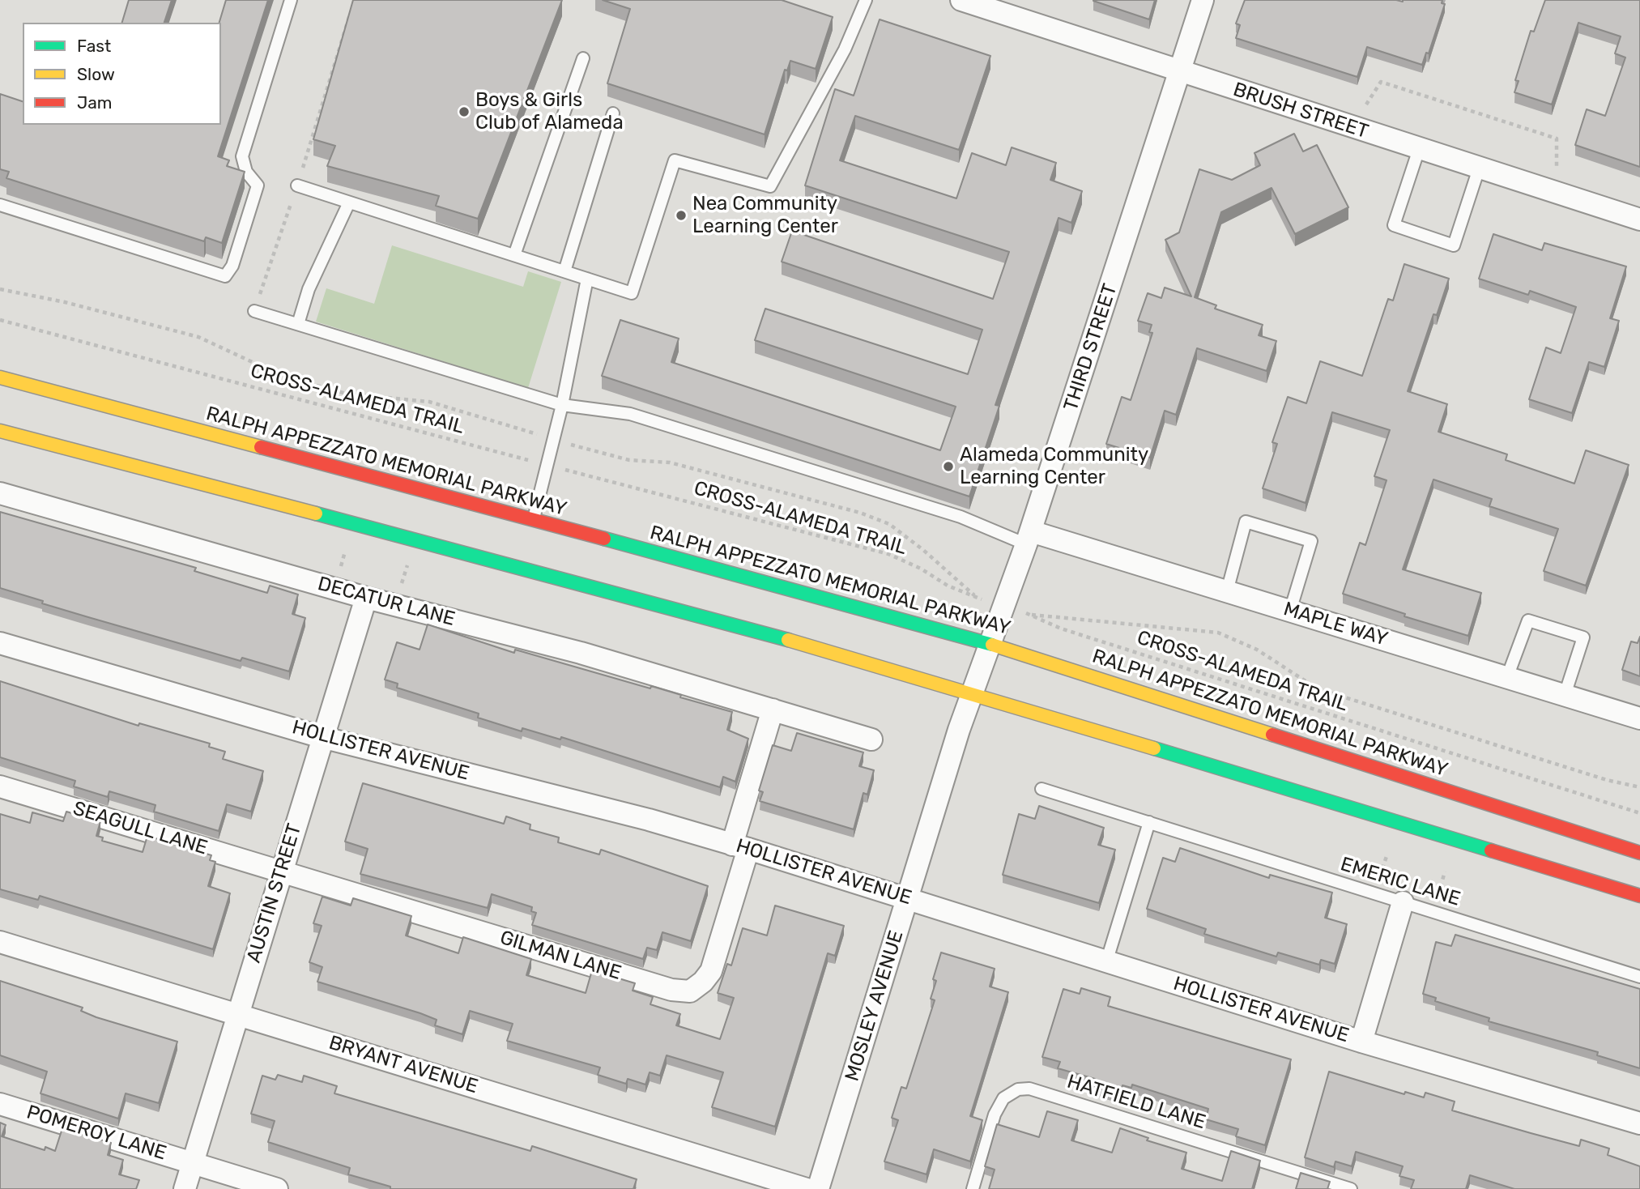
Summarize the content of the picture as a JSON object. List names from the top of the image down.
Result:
{
  "streets": {
    "street": [
      "BRUSH STREET",
      "THIRD STREET",
      "RALPH APPEZZATO MEMORIAL PARKWAY",
      "DECATUR LANE",
      "MAPLE WAY",
      "HOLLISTER AVENUE",
      "SEAGULL LANE",
      "AUSTIN STREET",
      "GILMAN LANE",
      "MOSLEY AVENUE",
      "BRYANT AVENUE",
      "POMEROY LANE"
    ],
    "lane": ["EMERIC LANE", "HATFIELD LANE"],
    "path": ["CROSS-ALAMEDA TRAIL"]
  },
  "crossings": [
    ["BRUSH STREET", "THIRD STREET"],
    ["THIRD STREET", "RALPH APPEZZATO MEMORIAL PARKWAY"],
    ["THIRD STREET", "MAPLE WAY"],
    ["THIRD STREET", "MOSLEY AVENUE"],
    ["DECATUR LANE", "AUSTIN STREET"],
    ["HOLLISTER AVENUE", "AUSTIN STREET"],
    ["HOLLISTER AVENUE", "GILMAN LANE"],
    ["HOLLISTER AVENUE", "MOSLEY AVENUE"],
    ["SEAGULL LANE", "AUSTIN STREET"],
    ["SEAGULL LANE", "GILMAN LANE"],
    ["AUSTIN STREET", "GILMAN LANE"],
    ["AUSTIN STREET", "BRYANT AVENUE"],
    ["AUSTIN STREET", "POMEROY LANE"]
  ],
  "places": ["Boys & Girls Club of Alameda", "Nea Community Learning Center", "Alameda Community Learning Center"],
  "legend": ["Fast", "Slow", "Jam"]
}
